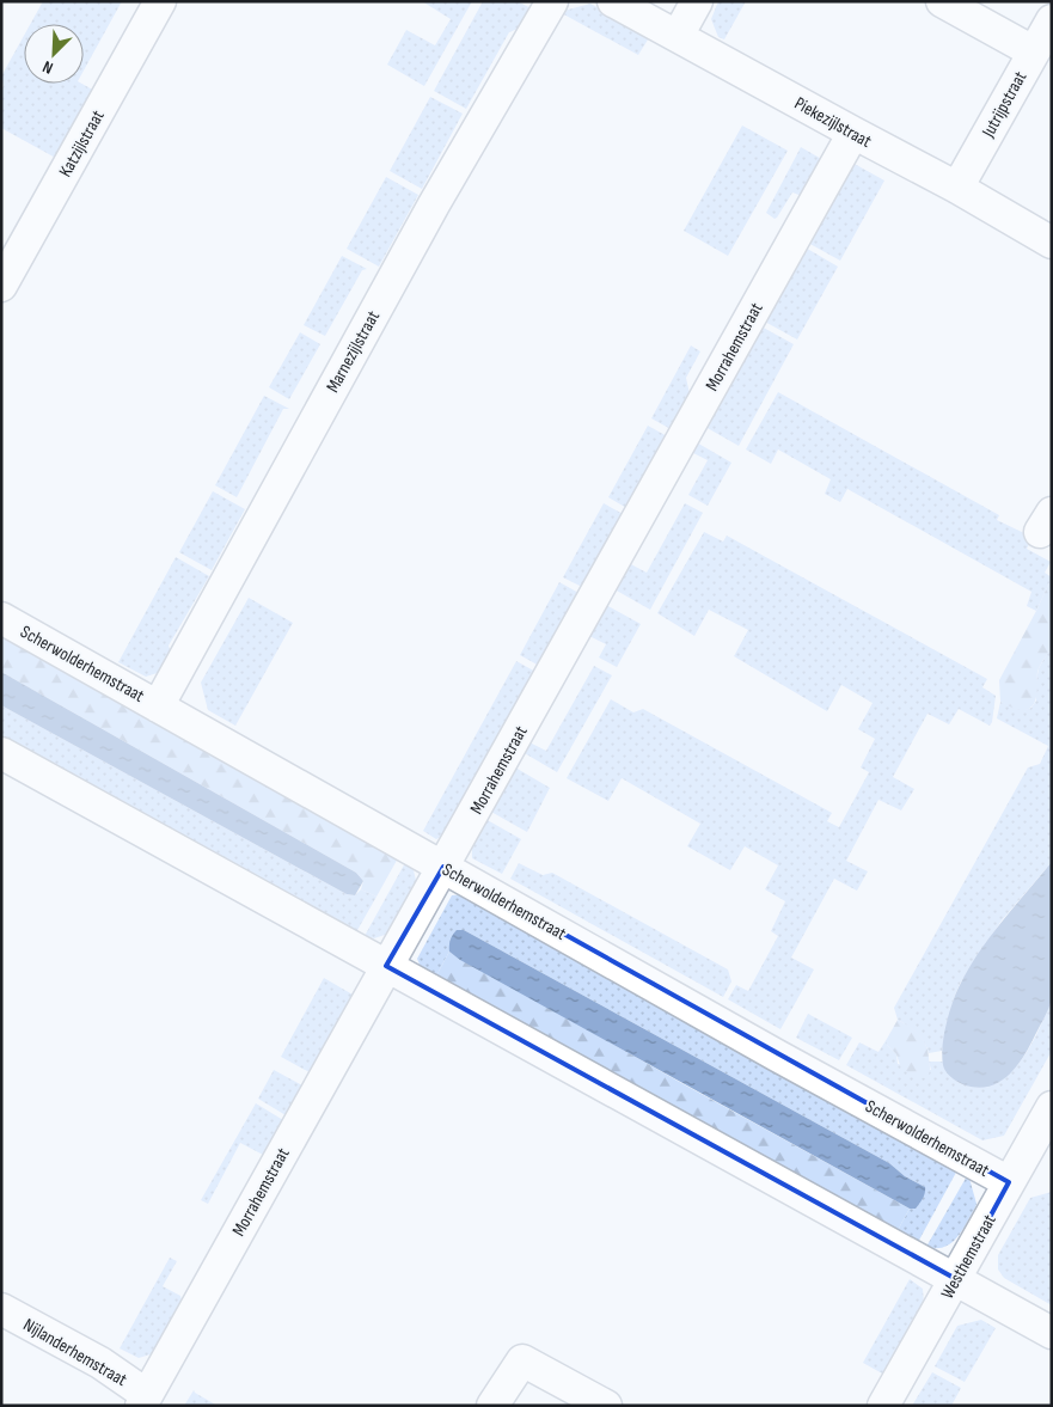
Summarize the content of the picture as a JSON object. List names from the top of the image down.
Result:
{
  "streets": {
    "street": [
      "Jutrijpstraat",
      "Piekezijlstraat",
      "Katzijlstraat",
      "Morrahemstraat",
      "Marnezijlstraat",
      "Scherwolderhemstraat",
      "Westhemstraat",
      "Nijlanderhemstraat"
    ]
  },
  "crossings": [
    ["Jutrijpstraat", "Piekezijlstraat"],
    ["Piekezijlstraat", "Morrahemstraat"],
    ["Morrahemstraat", "Scherwolderhemstraat"],
    ["Morrahemstraat", "Nijlanderhemstraat"],
    ["Marnezijlstraat", "Scherwolderhemstraat"],
    ["Scherwolderhemstraat", "Westhemstraat"]
  ],
  "north": "bottom left"
}
